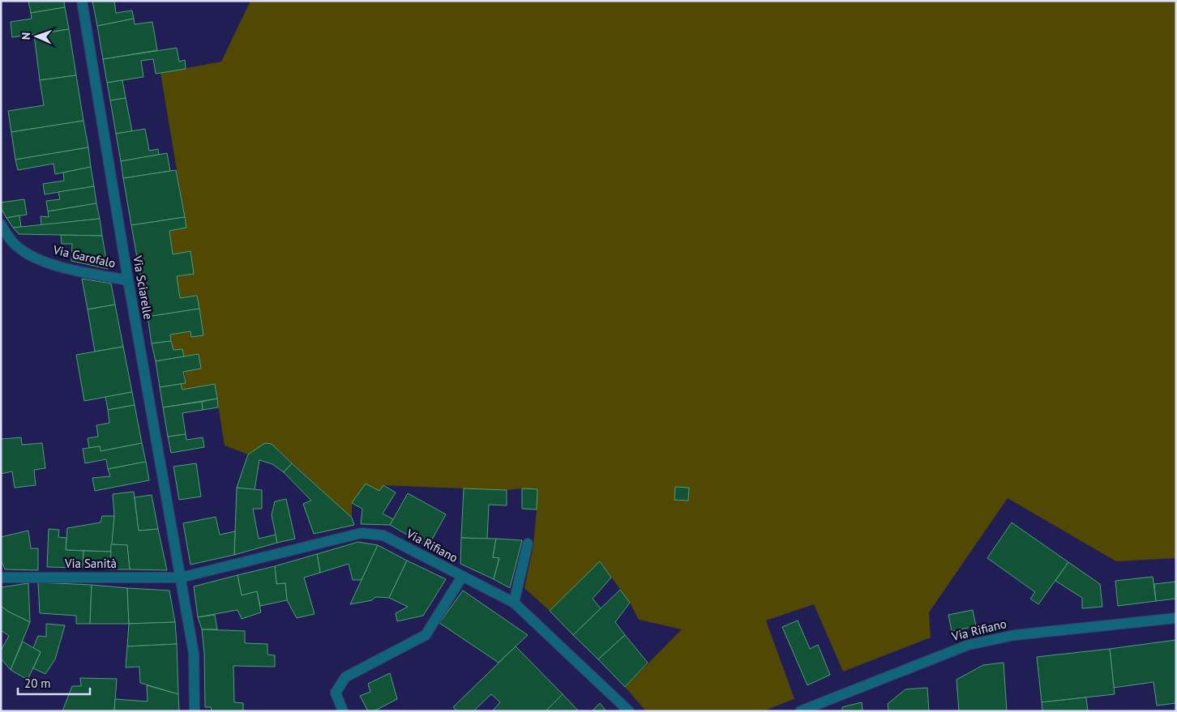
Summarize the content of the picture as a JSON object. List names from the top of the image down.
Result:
{
  "streets": {
    "street": [
      "Via Garofalo",
      "Via Sciarelle",
      "Via Rifiano",
      "Via Sanità"
    ]
  },
  "crossings": [
    ["Via Garofalo", "Via Sciarelle"],
    ["Via Sciarelle", "Via Rifiano"],
    ["Via Sciarelle", "Via Sanità"],
    ["Via Rifiano", "Via Sanità"]
  ],
  "scale_bar": "20 m",
  "north": "left"
}
